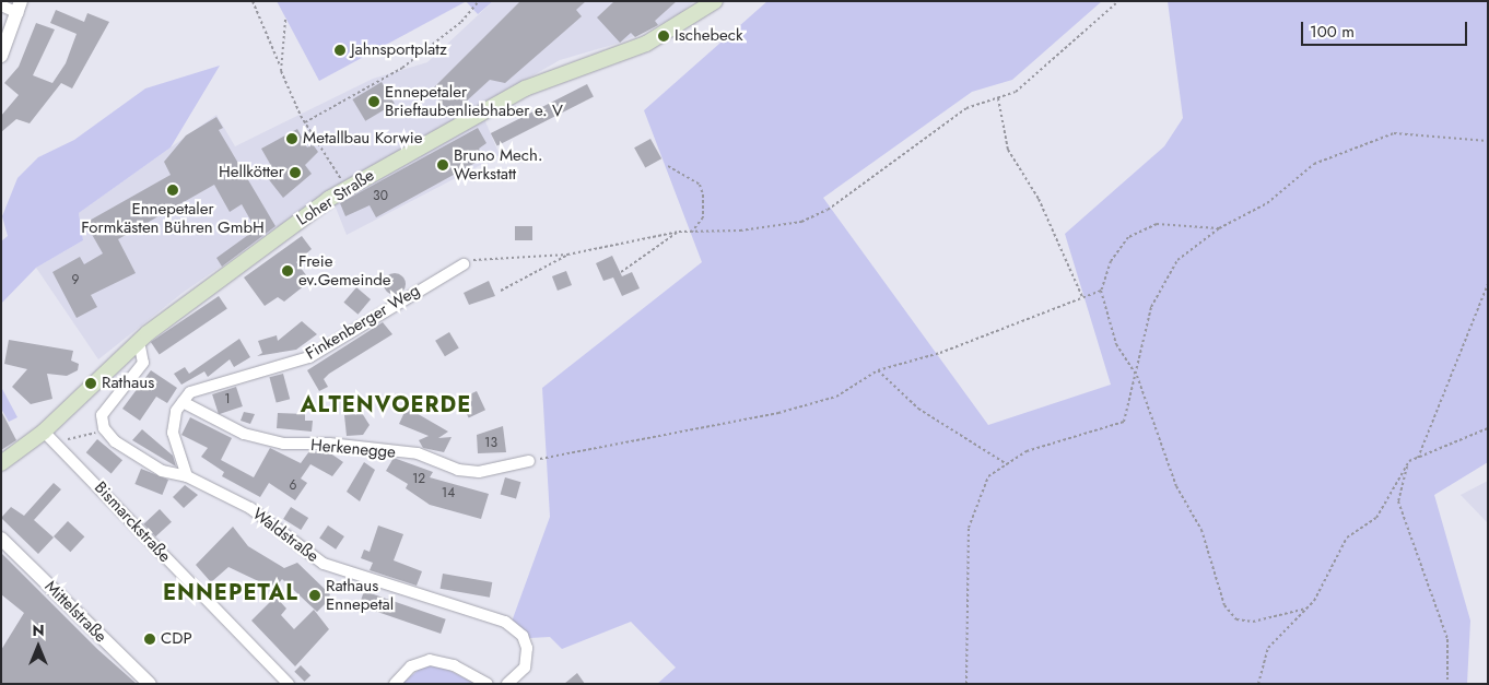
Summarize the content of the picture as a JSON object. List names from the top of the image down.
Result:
{
  "streets": {
    "main road": ["Loher Straße"],
    "street": [
      "Finkenberger Weg",
      "Herkenegge",
      "Bismarckstraße",
      "Waldstraße",
      "Mittelstraße"
    ]
  },
  "crossings": [
    ["Loher Straße", "Bismarckstraße"],
    ["Finkenberger Weg", "Herkenegge"]
  ],
  "districts": ["ALTENVOERDE", "ENNEPETAL"],
  "places": [
    "Ischebeck",
    "Jahnsportplatz",
    "Ennepetaler Brieftaubenliebhaber e. V",
    "Metallbau Korwie",
    "Bruno Mech. Werkstatt",
    "Hellkötter",
    "Ennepetaler Formkästen Bühren GmbH",
    "Freie ev.Gemeinde",
    "Rathaus",
    "Rathaus Ennepetal",
    "CDP"
  ],
  "house_numbers": [
    "30",
    "9",
    "1",
    "13",
    "12",
    "6",
    "14"
  ],
  "scale_bar": "100 m",
  "north": "top"
}
